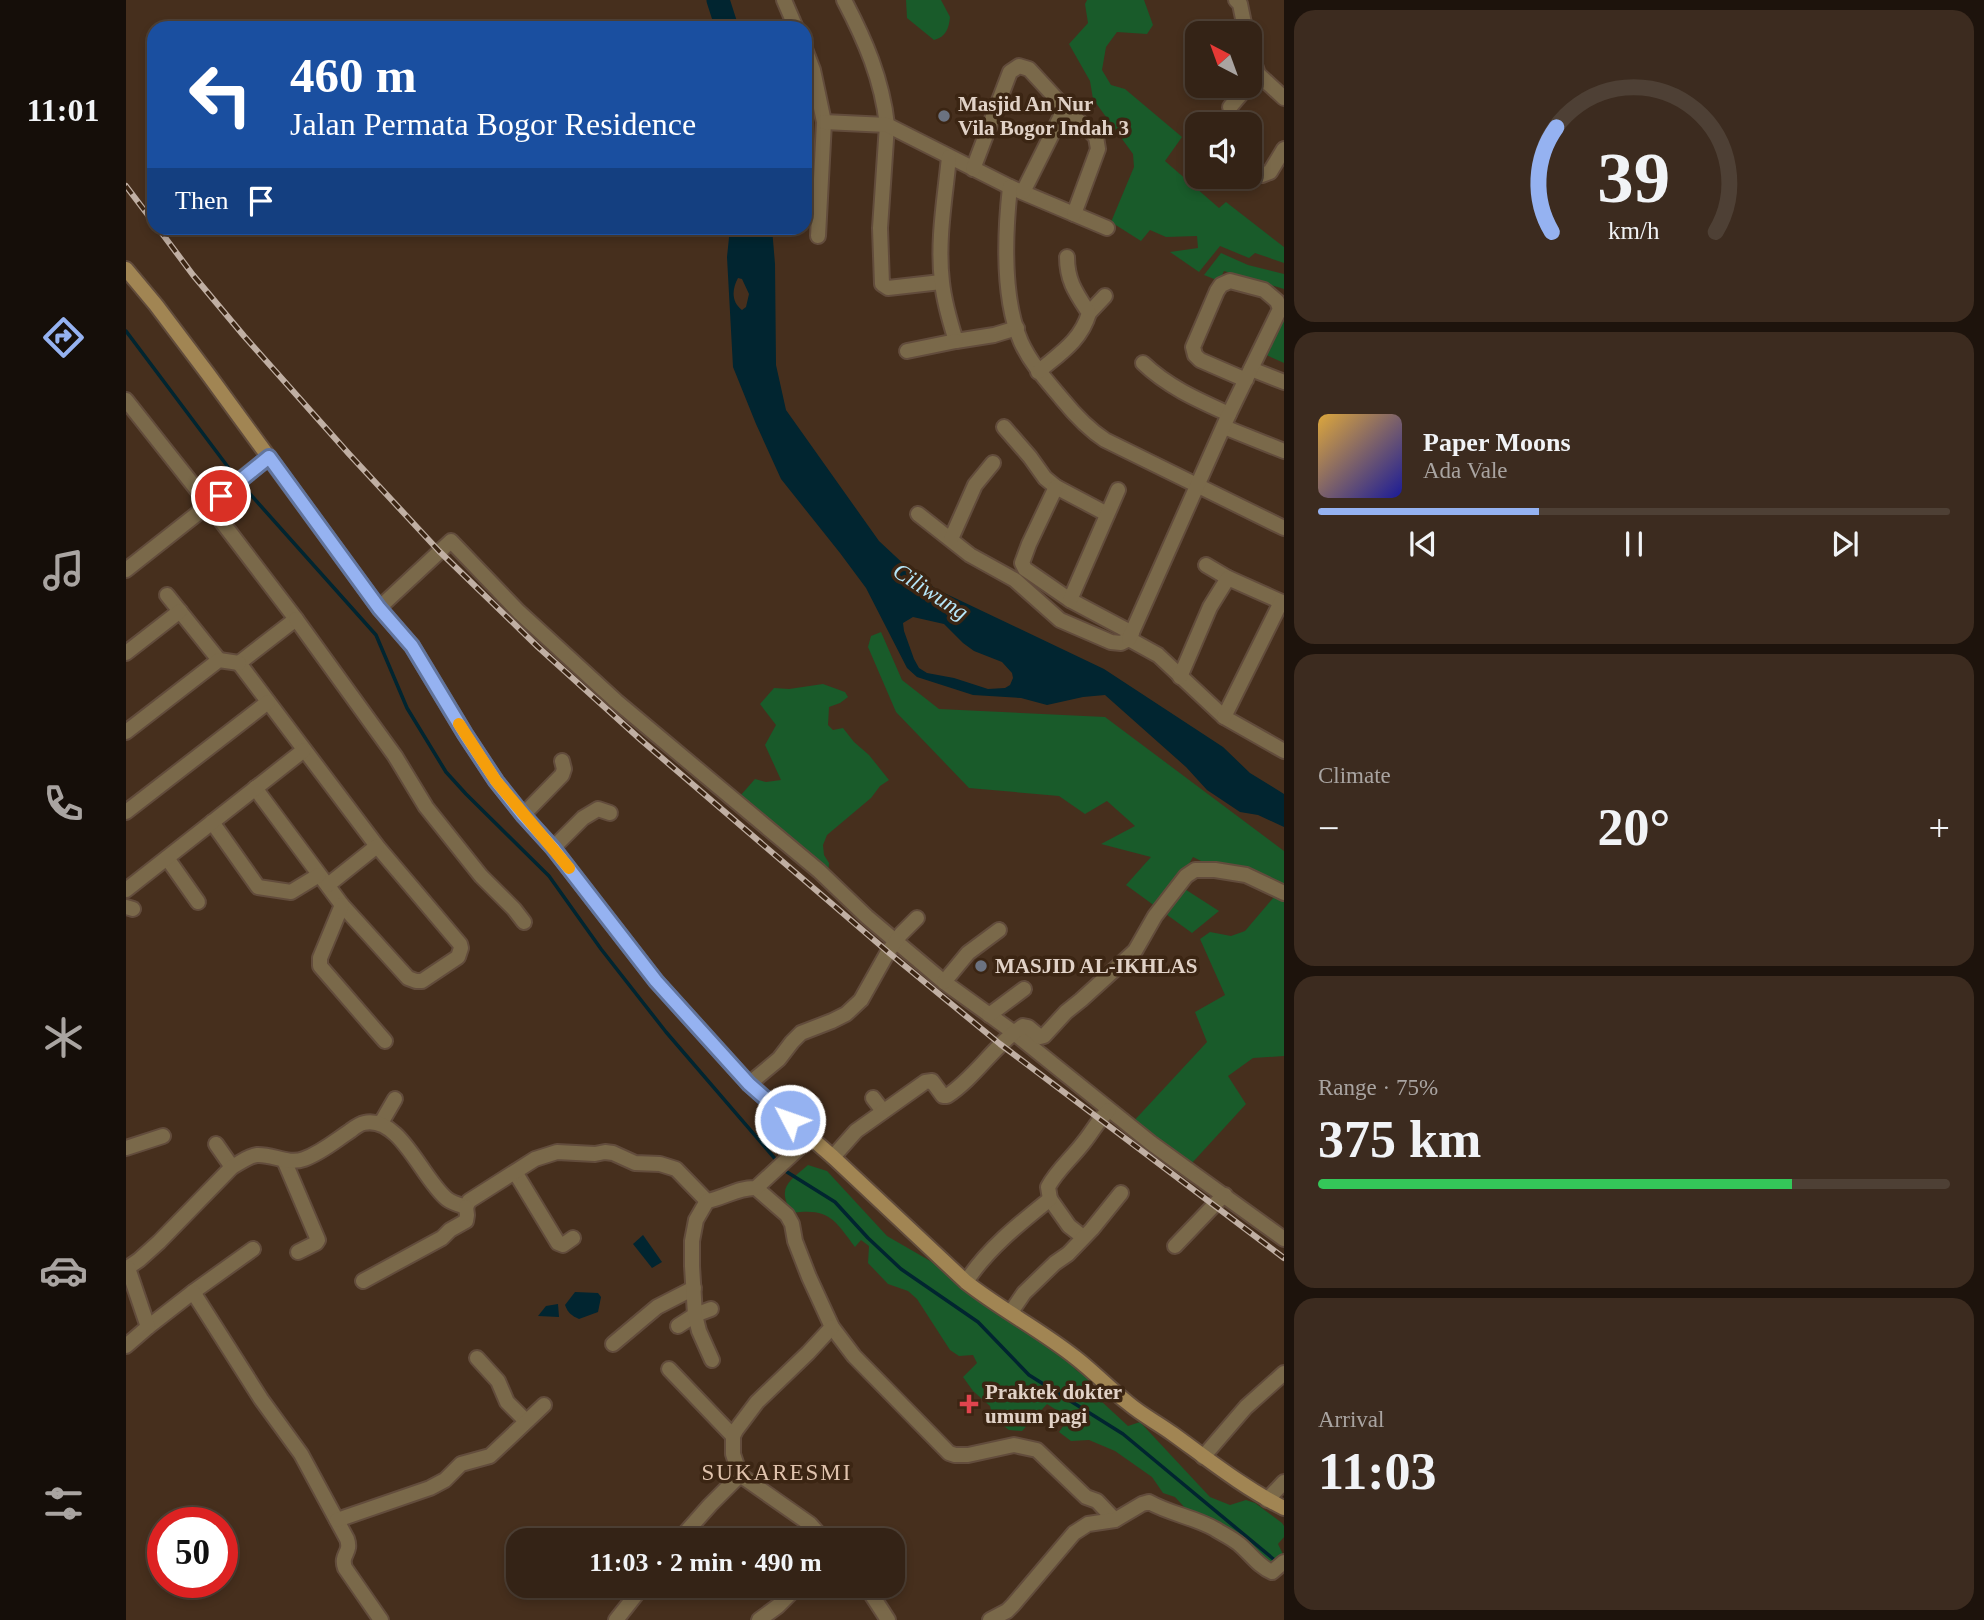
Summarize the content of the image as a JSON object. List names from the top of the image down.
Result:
{
  "districts": ["SUKARESMI"],
  "water": ["Ciliwung"],
  "places": {
    "other": ["Masjid An Nur Vila Bogor Indah 3", "MASJID AL-IKHLAS"],
    "health": ["Praktek dokter umum pagi"]
  },
  "north": "top left",
  "page": {
    "tabs": "11:01",
    "turn": ["460 m", "Jalan Permata Bogor Residence"],
    "then": "Then",
    "song": ["Paper Moons", "Ada Vale"],
    "tile": [
      "Climate",
      ["Range · 75%", "375 km"],
      ["Arrival", "11:03"]
    ],
    "heat": ["−", "20°", "+"],
    "limit": "50",
    "trip": "11:03 · 2 min · 490 m",
    "gauge": ["39", "km/h"]
  }
}
